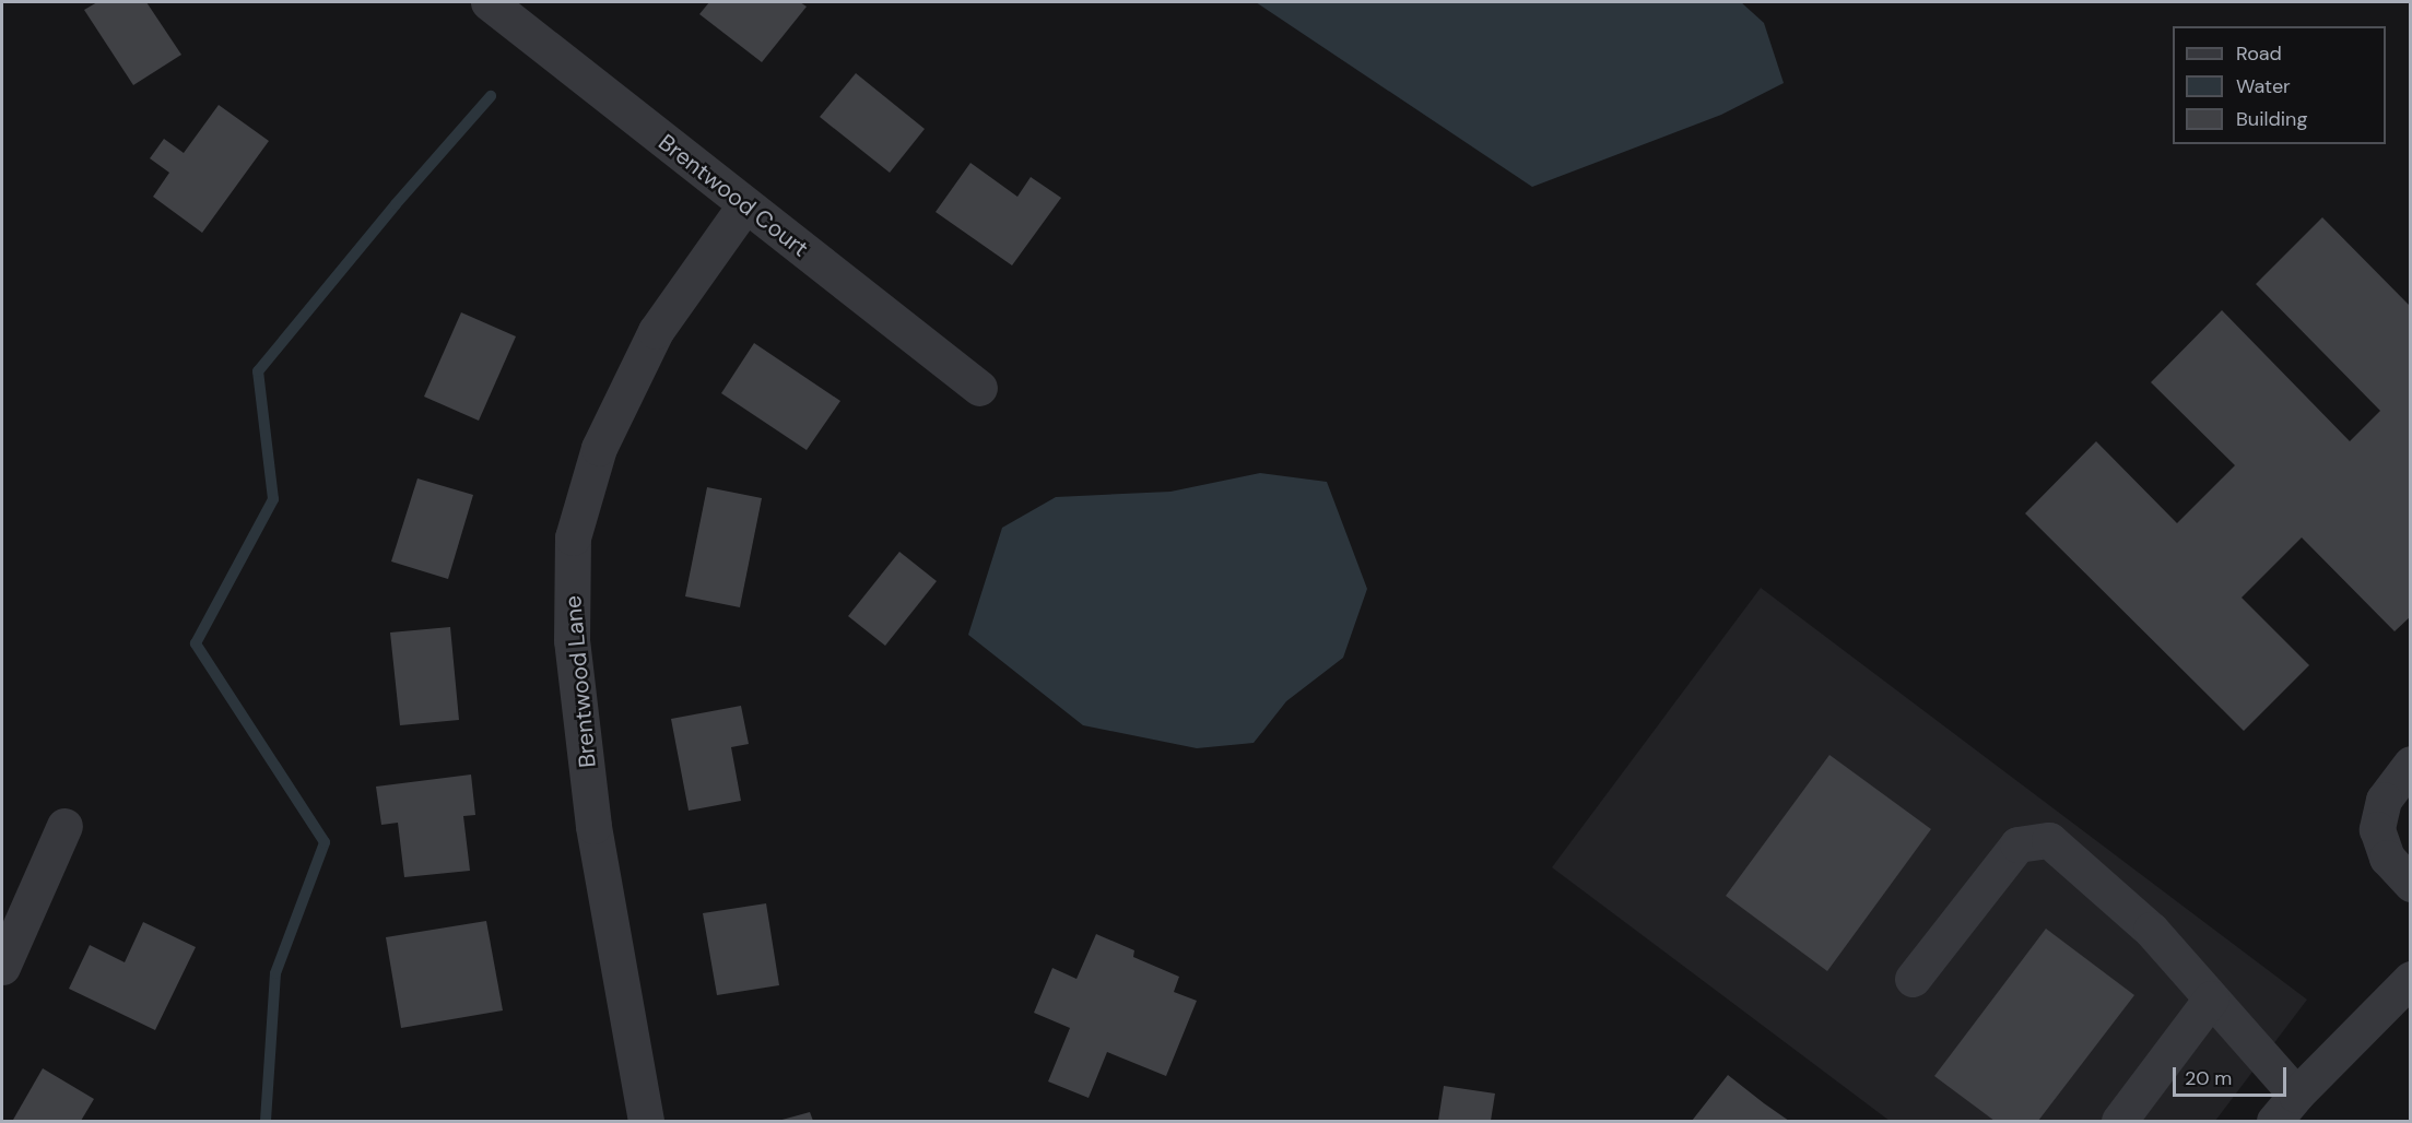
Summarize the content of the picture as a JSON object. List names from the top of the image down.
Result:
{
  "streets": {
    "street": ["Brentwood Court", "Brentwood Lane"]
  },
  "crossings": [
    ["Brentwood Court", "Brentwood Lane"]
  ],
  "legend": ["Road", "Water", "Building"],
  "scale_bar": "20 m"
}
